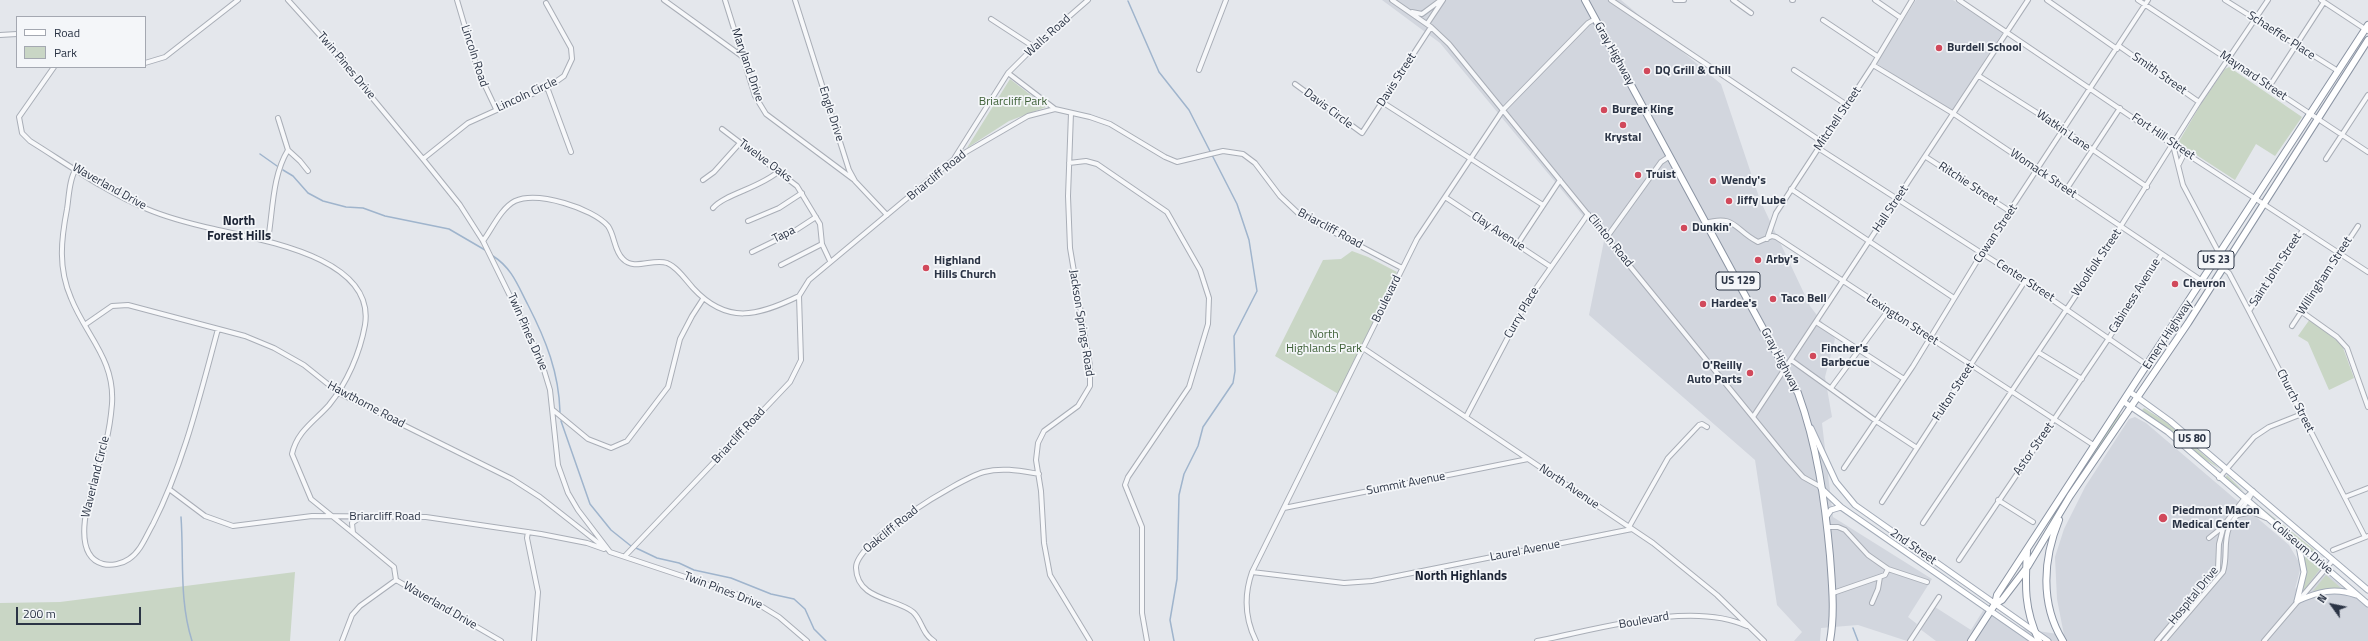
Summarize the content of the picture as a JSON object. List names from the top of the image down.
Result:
{
  "streets": {
    "highway": [
      "Gray Highway",
      "US 23",
      "US 129",
      "Emery Highway"
    ],
    "main road": ["US 80", "2nd Street", "Coliseum Drive"],
    "street": [
      "Walls Road",
      "Schaeffer Place",
      "Lincoln Road",
      "Maryland Drive",
      "Twin Pines Drive",
      "Smith Street",
      "Maynard Street",
      "Davis Street",
      "Lincoln Circle",
      "Davis Circle",
      "Engle Drive",
      "Mitchell Street",
      "Watkin Lane",
      "Fort Hill Street",
      "Twelve Oaks",
      "Womack Street",
      "Briarcliff Road",
      "Ritchie Street",
      "Waverland Drive",
      "Hall Street",
      "Clay Avenue",
      "Cowan Street",
      "Tapa",
      "Clinton Road",
      "Woolfolk Street",
      "Saint John Street",
      "Willingham Street",
      "Center Street",
      "Cabiness Avenue",
      "Boulevard",
      "Curry Place",
      "Lexington Street",
      "Jackson Springs Road",
      "Fulton Street",
      "Church Street",
      "Hawthorne Road",
      "Astor Street",
      "Waverland Circle",
      "Summit Avenue",
      "North Avenue",
      "Oakcliff Road",
      "Laurel Avenue",
      "Hospital Drive"
    ]
  },
  "crossings": [
    ["Walls Road", "Briarcliff Road"],
    ["Schaeffer Place", "Woolfolk Street"],
    ["Schaeffer Place", "Emery Highway"],
    ["Gray Highway", "Hall Street"],
    ["Gray Highway", "Clinton Road"],
    ["Gray Highway", "Boulevard"],
    ["Gray Highway", "Lexington Street"],
    ["Gray Highway", "2nd Street"],
    ["Lincoln Road", "Lincoln Circle"],
    ["Maryland Drive", "Engle Drive"],
    ["Twin Pines Drive", "Lincoln Circle"],
    ["Twin Pines Drive", "Briarcliff Road"],
    ["Twin Pines Drive", "Hawthorne Road"],
    ["Smith Street", "Cowan Street"],
    ["Smith Street", "Woolfolk Street"],
    ["Maynard Street", "Cowan Street"],
    ["Maynard Street", "Woolfolk Street"],
    ["Maynard Street", "Emery Highway"],
    ["Davis Street", "Davis Circle"],
    ["Davis Street", "Clinton Road"],
    ["Engle Drive", "Briarcliff Road"],
    ["Mitchell Street", "Womack Street"],
    ["Mitchell Street", "Center Street"],
    ["Mitchell Street", "Lexington Street"],
    ["Watkin Lane", "Hall Street"],
    ["Watkin Lane", "Cowan Street"],
    ["Watkin Lane", "Woolfolk Street"],
    ["Fort Hill Street", "Hall Street"],
    ["Fort Hill Street", "Cowan Street"],
    ["Fort Hill Street", "Woolfolk Street"],
    ["Fort Hill Street", "Saint John Street"],
    ["Fort Hill Street", "Willingham Street"],
    ["Fort Hill Street", "Emery Highway"],
    ["Twelve Oaks", "Briarcliff Road"],
    ["Twelve Oaks", "Tapa"],
    ["Womack Street", "Hall Street"],
    ["Womack Street", "Cowan Street"],
    ["Womack Street", "Woolfolk Street"],
    ["Womack Street", "Cabiness Avenue"],
    ["Womack Street", "Emery Highway"],
    ["Briarcliff Road", "Waverland Drive"],
    ["Briarcliff Road", "Boulevard"],
    ["Briarcliff Road", "Jackson Springs Road"],
    ["Briarcliff Road", "Hawthorne Road"],
    ["Briarcliff Road", "Waverland Circle"],
    ["Ritchie Street", "Hall Street"],
    ["Ritchie Street", "Cowan Street"],
    ["Waverland Drive", "Hawthorne Road"],
    ["Waverland Drive", "Waverland Circle"],
    ["Hall Street", "Clinton Road"],
    ["Hall Street", "Center Street"],
    ["Hall Street", "Lexington Street"],
    ["Clay Avenue", "Boulevard"],
    ["Clay Avenue", "Curry Place"],
    ["Cowan Street", "Center Street"],
    ["Cowan Street", "Lexington Street"],
    ["Clinton Road", "Boulevard"],
    ["Clinton Road", "Curry Place"],
    ["Clinton Road", "2nd Street"],
    ["Woolfolk Street", "Center Street"],
    ["Woolfolk Street", "Lexington Street"],
    ["Saint John Street", "Church Street"],
    ["Center Street", "Cabiness Avenue"],
    ["Center Street", "Emery Highway"],
    ["Center Street", "Fulton Street"],
    ["Center Street", "Astor Street"],
    ["Cabiness Avenue", "Astor Street"],
    ["Boulevard", "Summit Avenue"],
    ["Boulevard", "North Avenue"],
    ["Boulevard", "Laurel Avenue"],
    ["Curry Place", "North Avenue"],
    ["Lexington Street", "Emery Highway"],
    ["Lexington Street", "Fulton Street"],
    ["Lexington Street", "Astor Street"],
    ["Jackson Springs Road", "Oakcliff Road"],
    ["Emery Highway", "Church Street"],
    ["Emery Highway", "2nd Street"],
    ["Emery Highway", "Coliseum Drive"],
    ["Hawthorne Road", "Waverland Circle"],
    ["Summit Avenue", "North Avenue"],
    ["North Avenue", "Laurel Avenue"],
    ["Coliseum Drive", "Hospital Drive"]
  ],
  "districts": ["North Forest Hills", "North Highlands"],
  "parks": ["Briarcliff Park", "North Highlands Park"],
  "places": [
    "Burdell School",
    "DQ Grill & Chill",
    "Burger King",
    "Krystal",
    "Truist",
    "Wendy's",
    "Jiffy Lube",
    "Dunkin'",
    "Arby's",
    "Highland Hills Church",
    "Chevron",
    "Taco Bell",
    "Hardee's",
    "Fincher's Barbecue",
    "O'Reilly Auto Parts",
    "Piedmont Macon Medical Center"
  ],
  "legend": ["Road", "Park"],
  "scale_bar": "200 m",
  "north": "top left"
}
